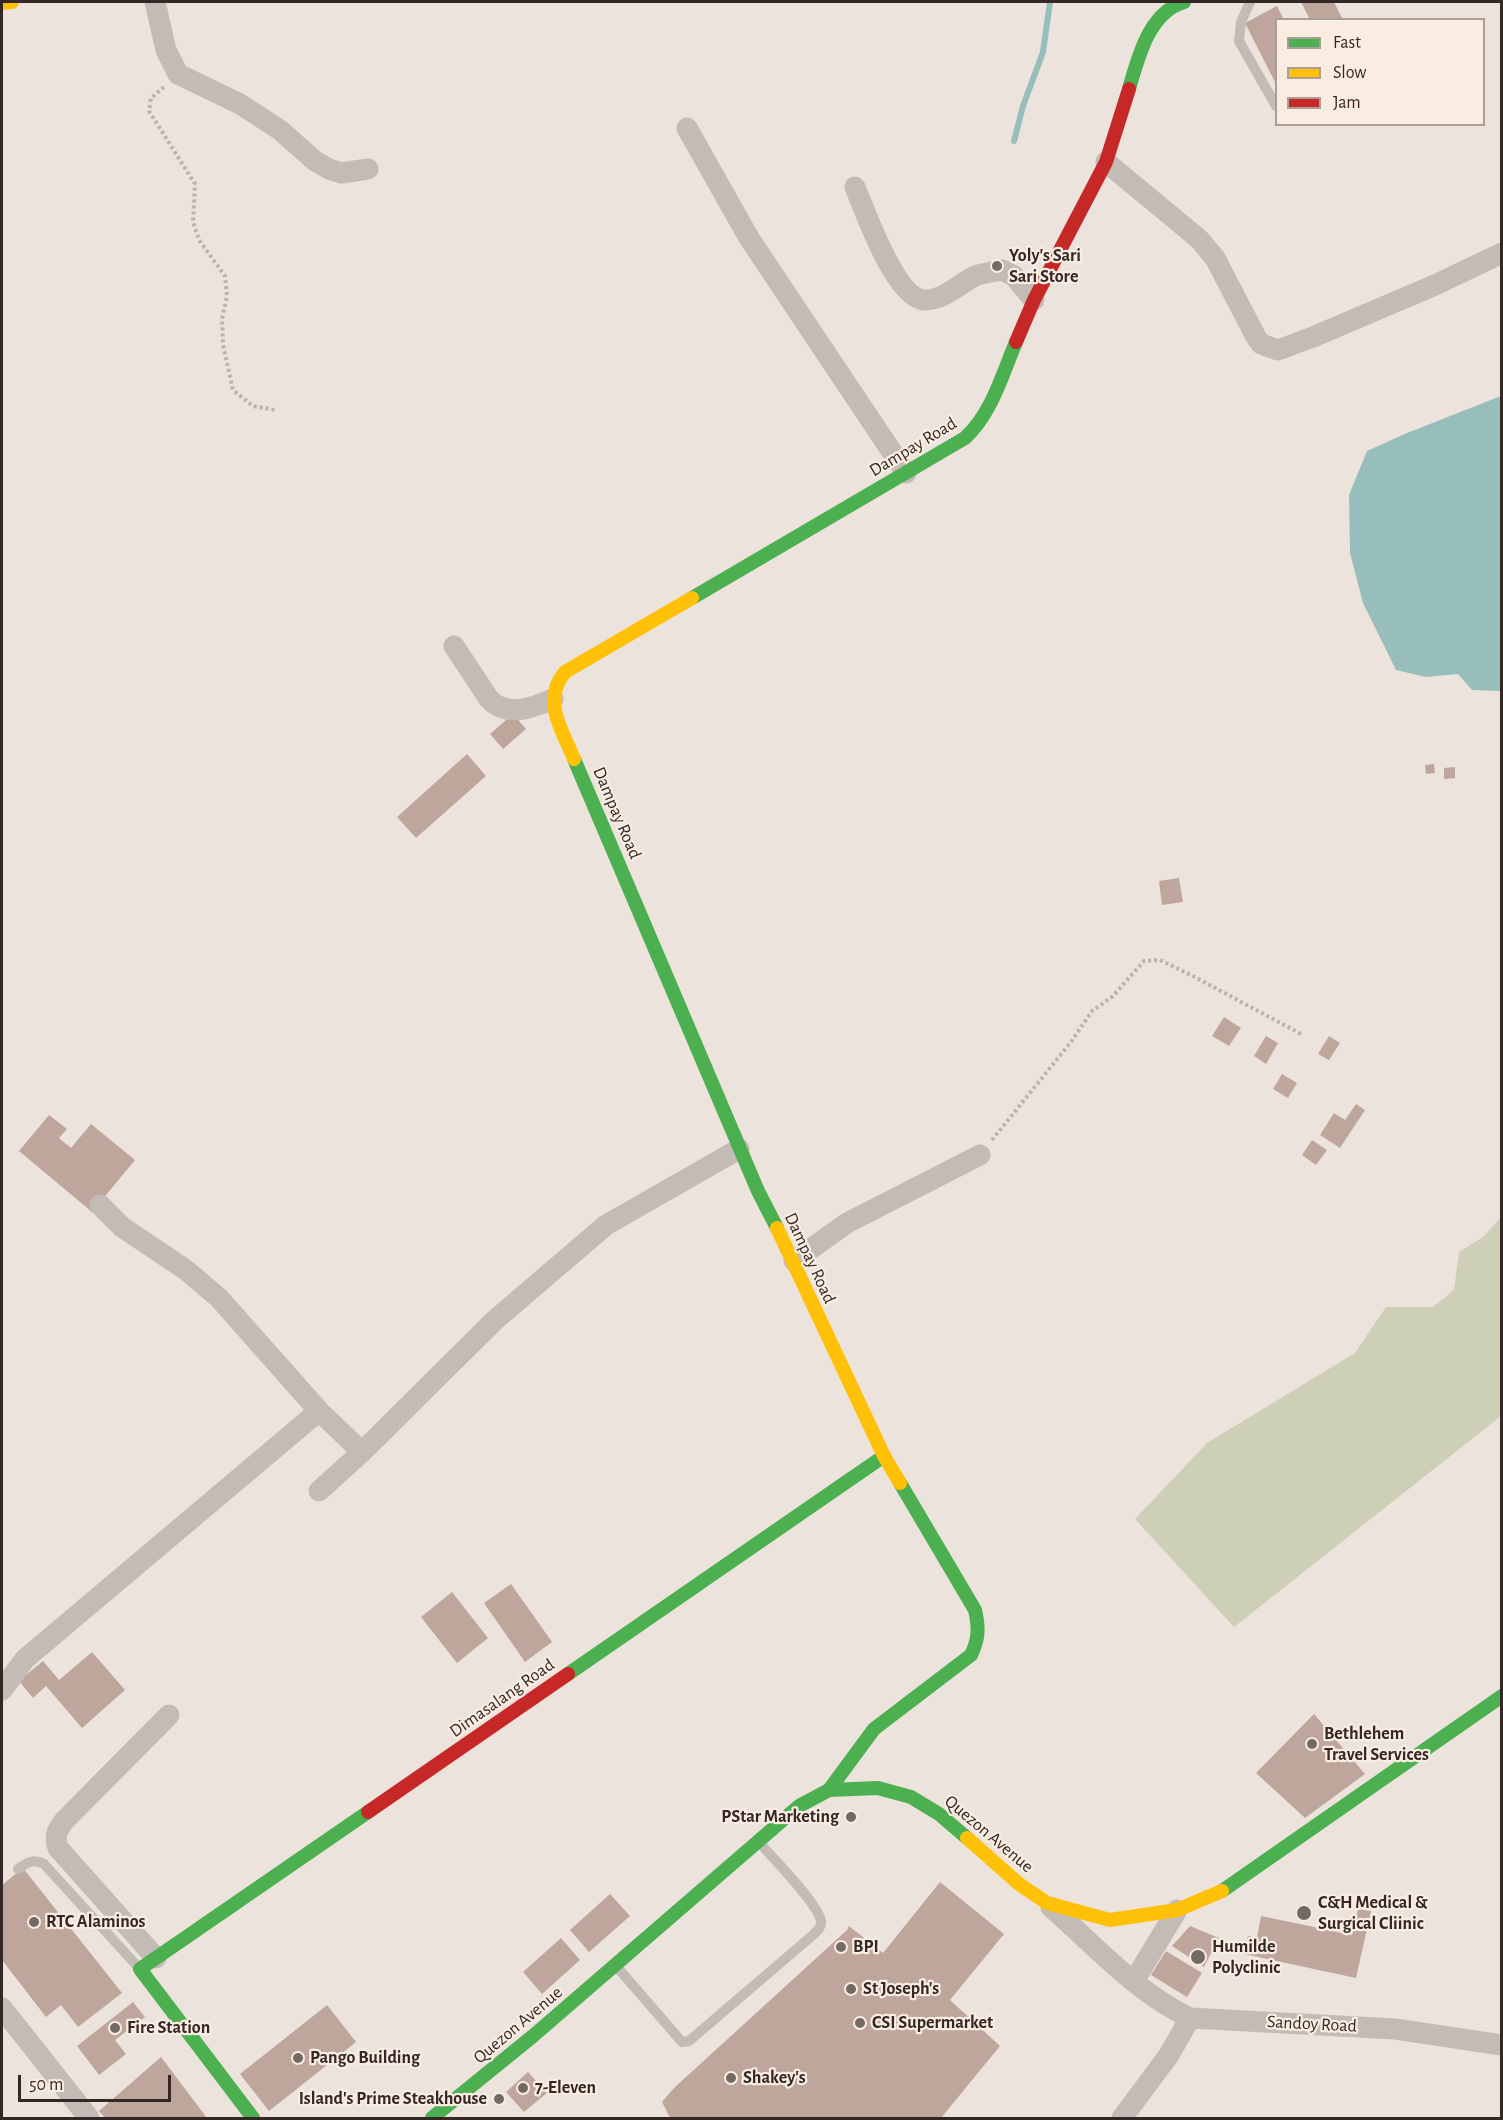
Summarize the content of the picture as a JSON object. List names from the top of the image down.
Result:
{
  "streets": {
    "street": [
      "Dampay Road",
      "Dimasalang Road",
      "Quezon Avenue",
      "Sandoy Road"
    ]
  },
  "crossings": [
    ["Dampay Road", "Dimasalang Road"],
    ["Dampay Road", "Quezon Avenue"],
    ["Quezon Avenue", "Sandoy Road"]
  ],
  "places": [
    "Yoly's Sari Sari Store",
    "Bethlehem Travel Services",
    "PStar Marketing",
    "C&H Medical & Surgical Cliinic",
    "RTC Alaminos",
    "BPI",
    "Humilde Polyclinic",
    "St Joseph's",
    "CSI Supermarket",
    "Fire Station",
    "Pango Building",
    "Shakey's",
    "7-Eleven",
    "Island's Prime Steakhouse"
  ],
  "legend": ["Fast", "Slow", "Jam"],
  "scale_bar": "50 m"
}
